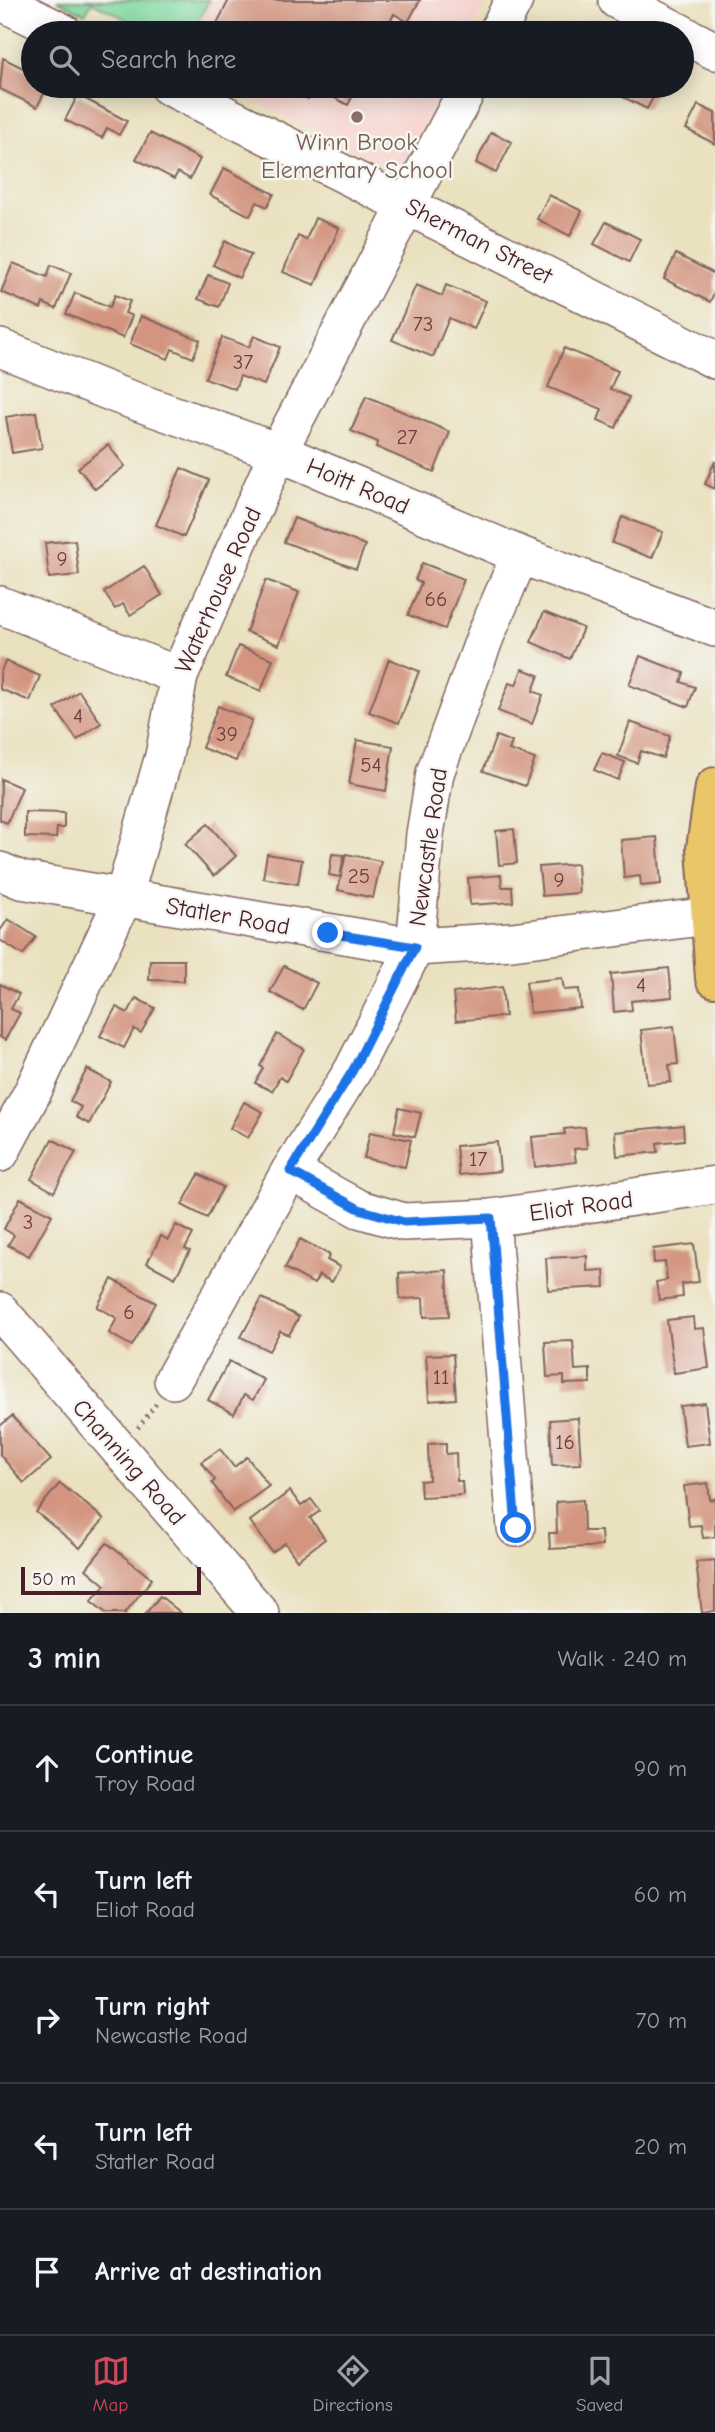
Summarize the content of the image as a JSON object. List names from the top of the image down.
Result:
{
  "streets": {
    "street": [
      "Sherman Street",
      "Hoitt Road",
      "Waterhouse Road",
      "Newcastle Road",
      "Statler Road",
      "Eliot Road",
      "Channing Road"
    ]
  },
  "crossings": [
    ["Sherman Street", "Waterhouse Road"],
    ["Hoitt Road", "Waterhouse Road"],
    ["Hoitt Road", "Newcastle Road"],
    ["Waterhouse Road", "Statler Road"],
    ["Newcastle Road", "Statler Road"],
    ["Newcastle Road", "Eliot Road"]
  ],
  "places": ["Winn Brook Elementary School"],
  "house_numbers": [
    "73",
    "37",
    "27",
    "9",
    "66",
    "4",
    "39",
    "54",
    "25",
    "9",
    "4",
    "17",
    "3",
    "6",
    "11",
    "16"
  ],
  "scale_bar": "50 m",
  "page": {
    "search": "Search here",
    "scale": "50 m",
    "heading": ["3 min", "Walk · 240 m"],
    "list": [
      ["Continue", "Troy Road", "90 m"],
      ["Turn left", "Eliot Road", "60 m"],
      ["Turn right", "Newcastle Road", "70 m"],
      ["Turn left", "Statler Road", "20 m"],
      "Arrive at destination"
    ],
    "nav": ["Map", "Directions", "Saved"]
  }
}
